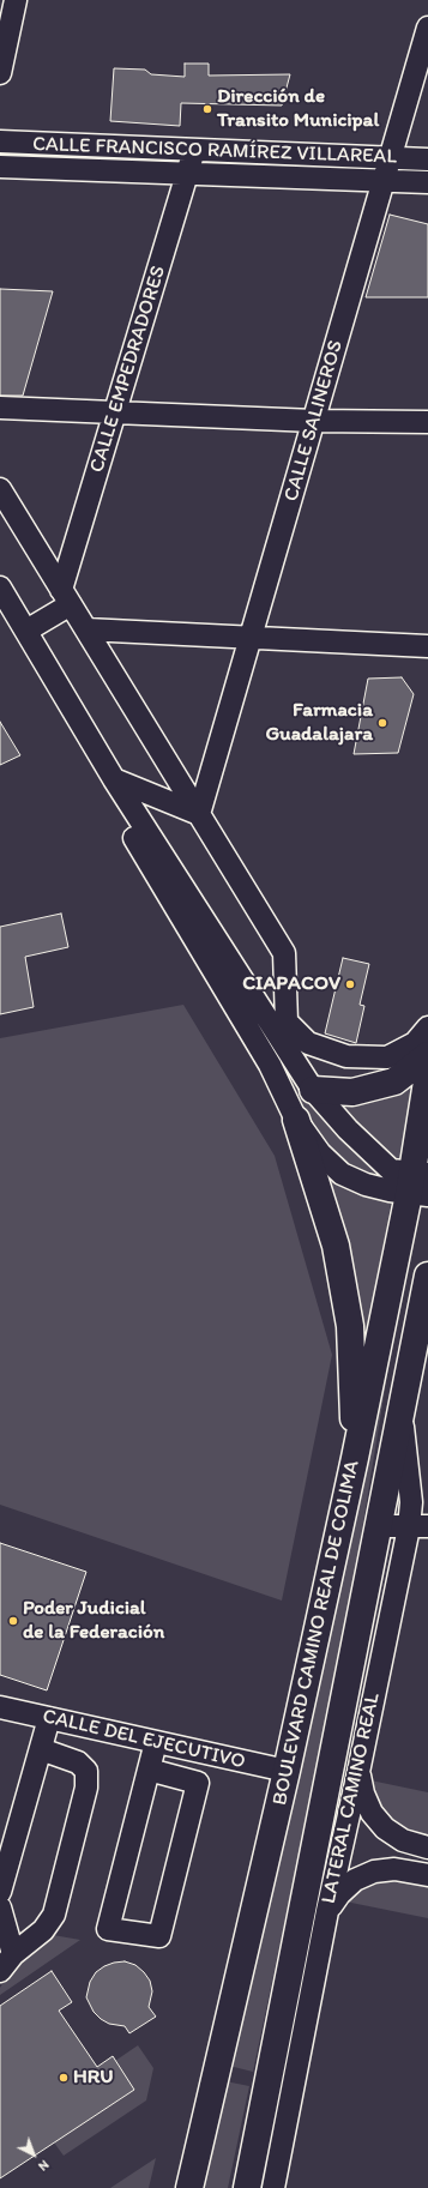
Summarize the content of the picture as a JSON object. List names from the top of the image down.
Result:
{
  "streets": {
    "main road": ["BOULEVARD CAMINO REAL DE COLIMA"],
    "street": [
      "CALLE FRANCISCO RAMÍREZ VILLAREAL",
      "CALLE EMPEDRADORES",
      "CALLE SALINEROS",
      "CALLE DEL EJECUTIVO",
      "LATERAL CAMINO REAL"
    ]
  },
  "crossings": [
    ["CALLE FRANCISCO RAMÍREZ VILLAREAL", "CALLE EMPEDRADORES"],
    ["CALLE FRANCISCO RAMÍREZ VILLAREAL", "CALLE SALINEROS"],
    ["BOULEVARD CAMINO REAL DE COLIMA", "CALLE DEL EJECUTIVO"],
    ["BOULEVARD CAMINO REAL DE COLIMA", "LATERAL CAMINO REAL"]
  ],
  "places": [
    "Dirección de Transito Municipal",
    "Farmacia Guadalajara",
    "CIAPACOV",
    "Poder Judicial de la Federación",
    "HRU"
  ],
  "north": "bottom right"
}
